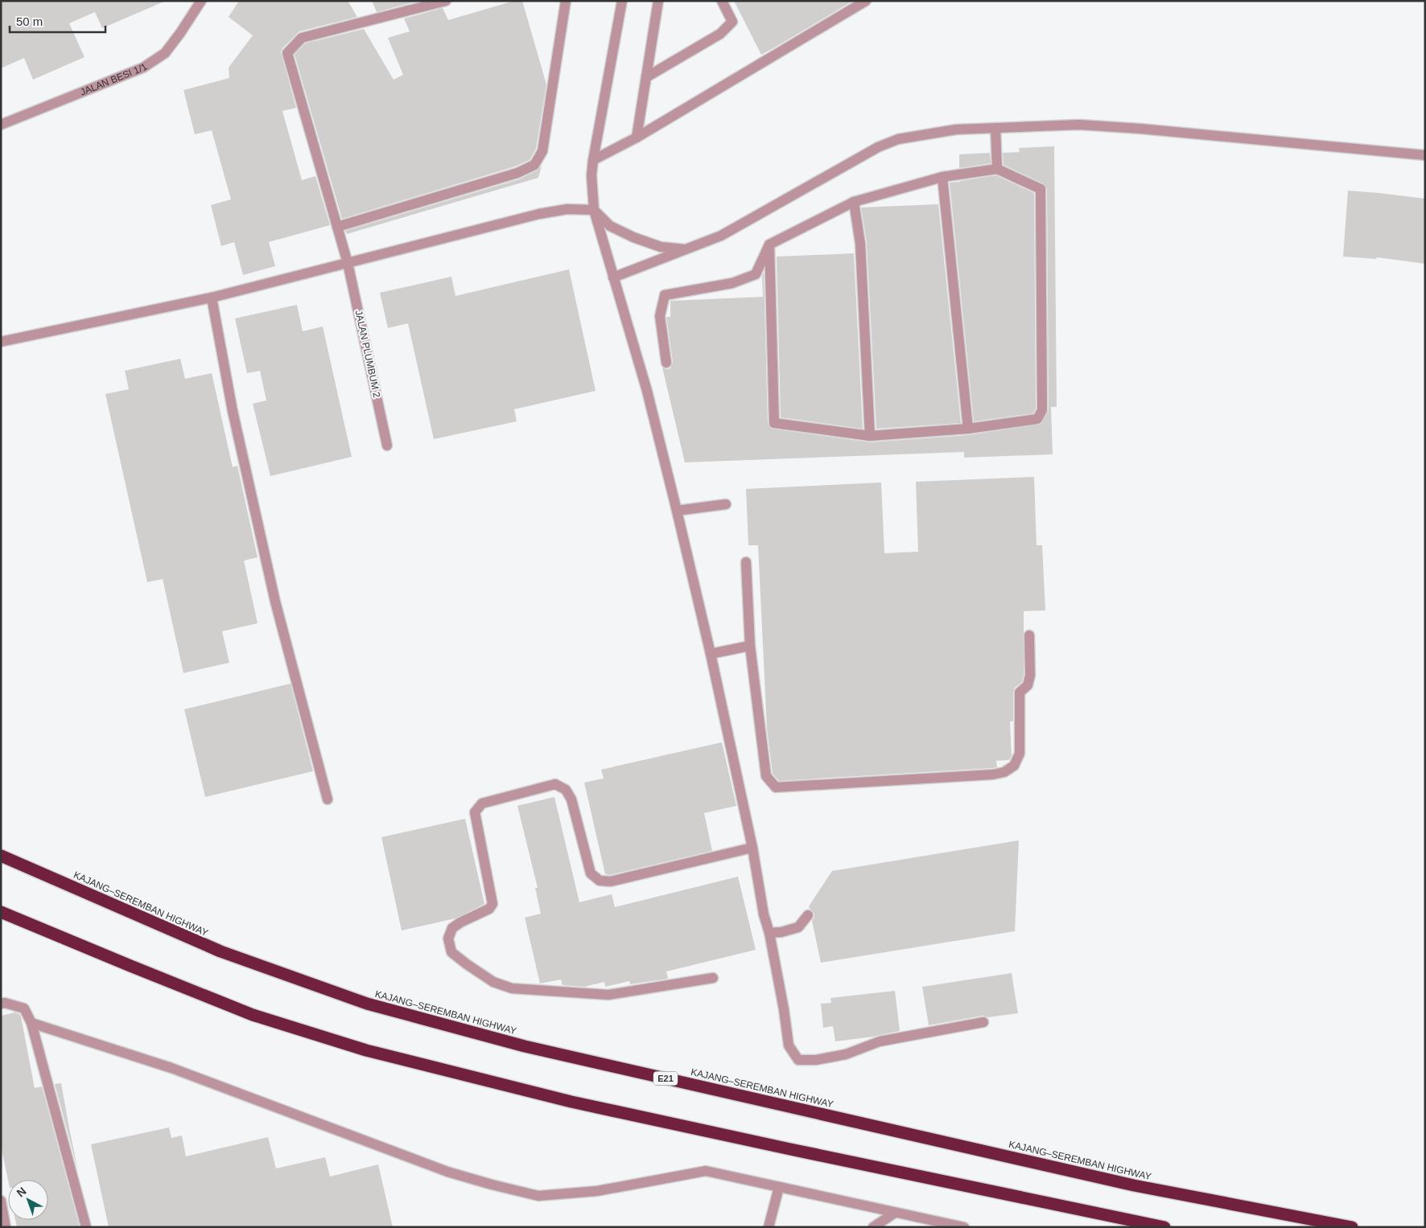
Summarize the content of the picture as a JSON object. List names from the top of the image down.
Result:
{
  "streets": {
    "highway": ["KAJANG–SEREMBAN HIGHWAY", "E21"],
    "street": ["JALAN BESI 1/1", "JALAN PLUMBUM 2"]
  },
  "scale_bar": "50 m",
  "north": "top left"
}
